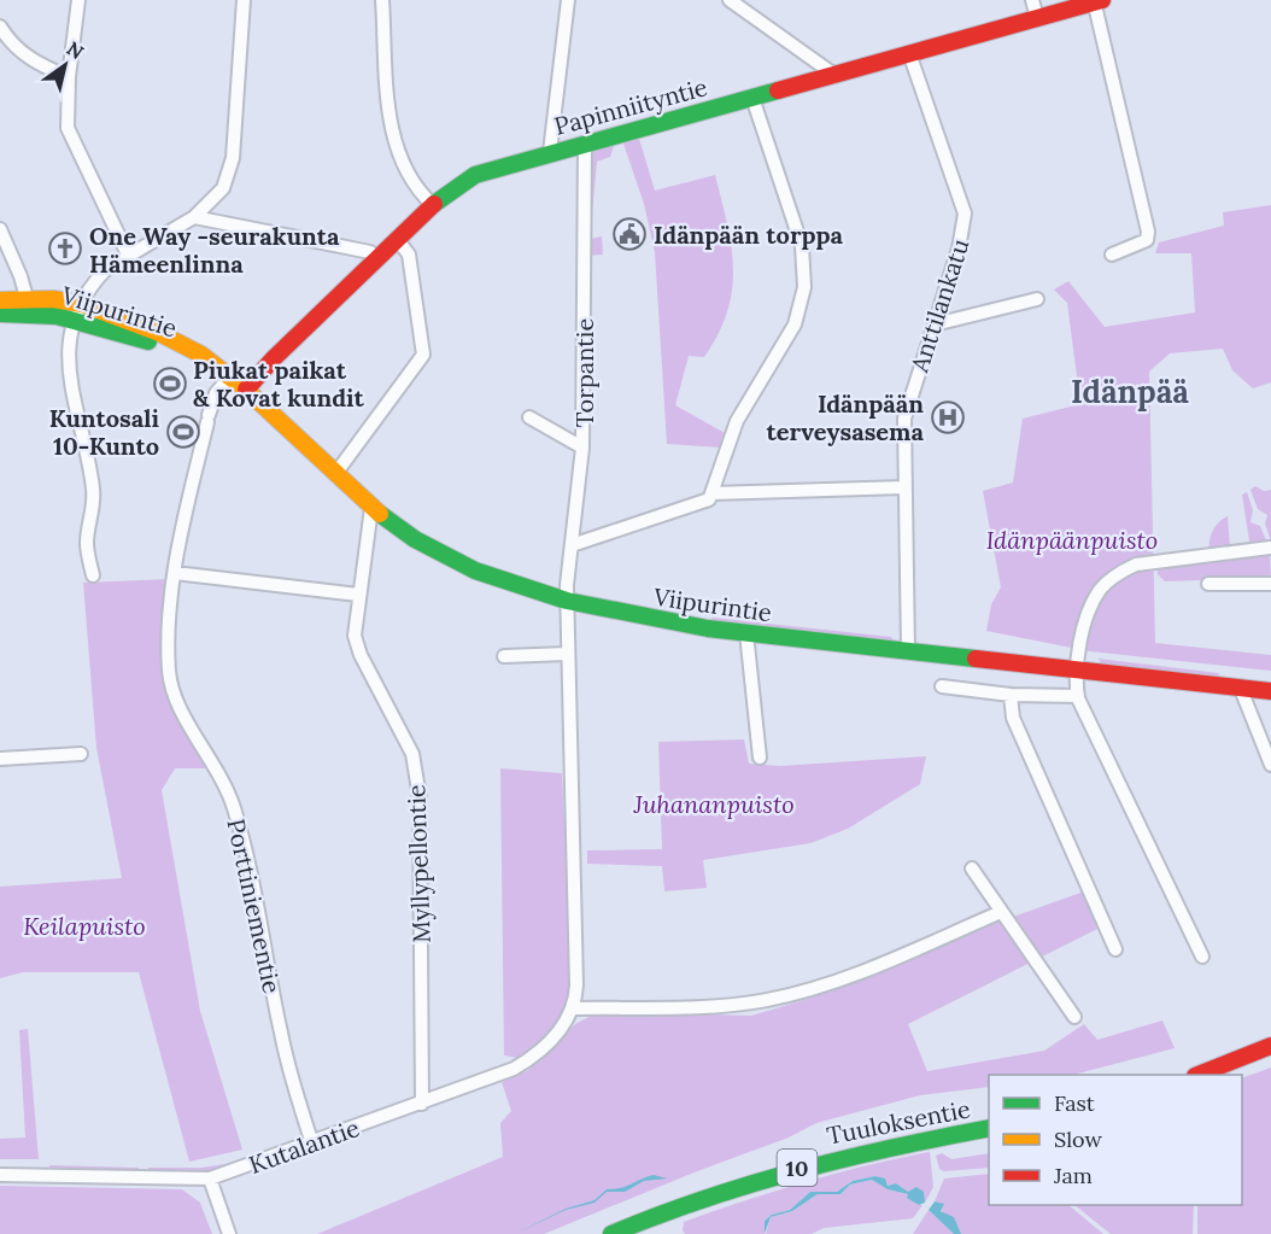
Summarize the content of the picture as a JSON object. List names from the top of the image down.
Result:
{
  "streets": {
    "main road": [
      "Papinniityntie",
      "Viipurintie",
      "Tuuloksentie",
      "10"
    ],
    "street": [
      "Anttilankatu",
      "Torpantie",
      "Myllypellontie",
      "Porttiniementie",
      "Kutalantie"
    ]
  },
  "crossings": [
    ["Papinniityntie", "Anttilankatu"],
    ["Papinniityntie", "Viipurintie"],
    ["Papinniityntie", "Torpantie"],
    ["Anttilankatu", "Viipurintie"],
    ["Viipurintie", "Torpantie"],
    ["Viipurintie", "Myllypellontie"],
    ["Viipurintie", "Porttiniementie"],
    ["Torpantie", "Kutalantie"],
    ["Myllypellontie", "Kutalantie"],
    ["Porttiniementie", "Kutalantie"]
  ],
  "districts": ["Idänpää"],
  "parks": ["Idänpäänpuisto", "Juhananpuisto", "Keilapuisto"],
  "places": {
    "public building": ["Idänpään torppa"],
    "church": ["One Way -seurakunta Hämeenlinna"],
    "sports": ["Piukat paikat & Kovat kundit", "Kuntosali 10-Kunto"],
    "hospital": ["Idänpään terveysasema"]
  },
  "legend": ["Fast", "Slow", "Jam"],
  "north": "top right"
}
